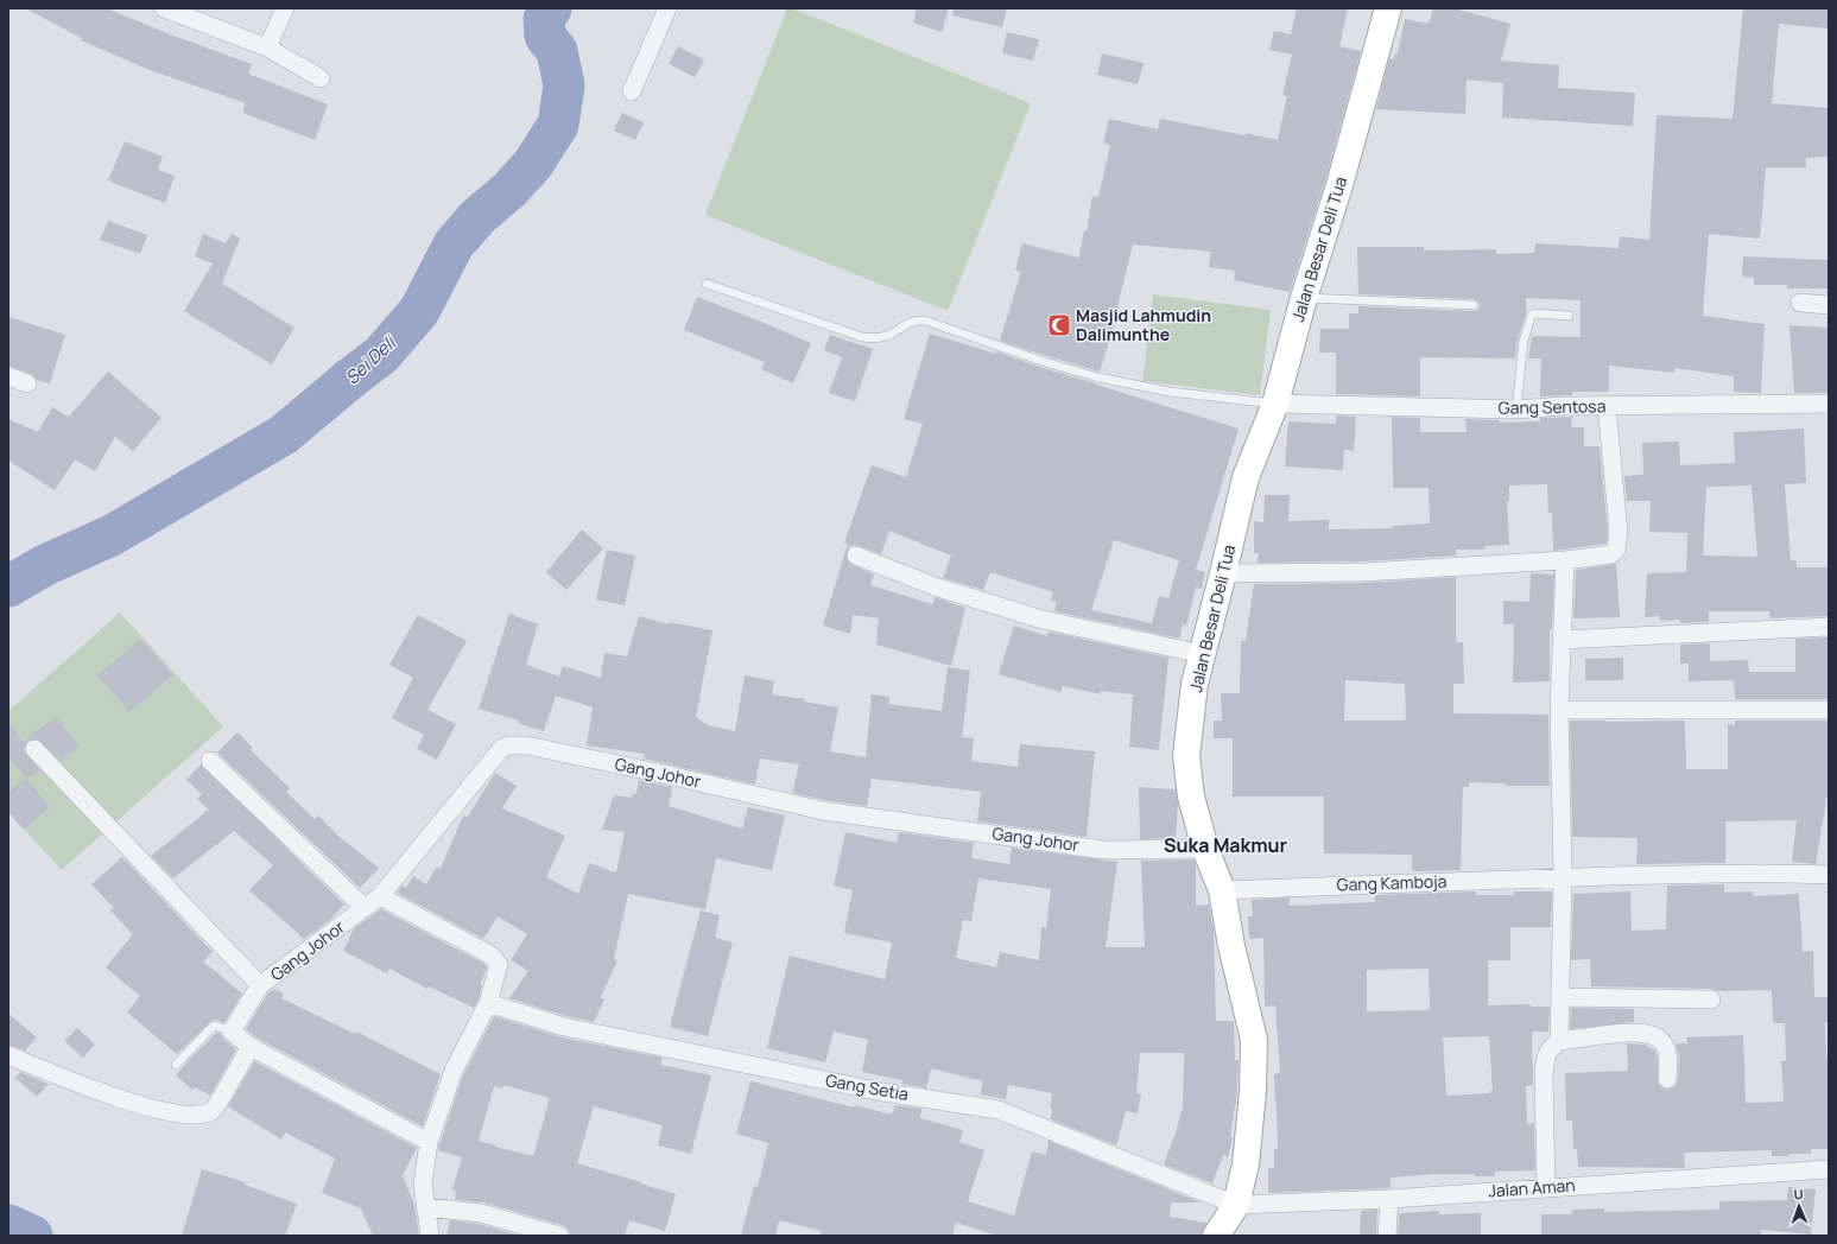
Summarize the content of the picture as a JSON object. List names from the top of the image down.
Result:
{
  "streets": {
    "main road": ["Jalan Besar Deli Tua"],
    "street": [
      "Gang Sentosa",
      "Gang Johor",
      "Gang Kamboja",
      "Gang Setia",
      "Jalan Aman"
    ]
  },
  "crossings": [
    ["Jalan Besar Deli Tua", "Gang Sentosa"],
    ["Jalan Besar Deli Tua", "Gang Johor"],
    ["Jalan Besar Deli Tua", "Gang Kamboja"],
    ["Jalan Besar Deli Tua", "Gang Setia"],
    ["Jalan Besar Deli Tua", "Jalan Aman"],
    ["Gang Setia", "Jalan Aman"]
  ],
  "districts": ["Suka Makmur"],
  "water": ["Sei Deli"],
  "places": {
    "mosque": ["Masjid Lahmudin Dalimunthe"]
  },
  "north": "top"
}
